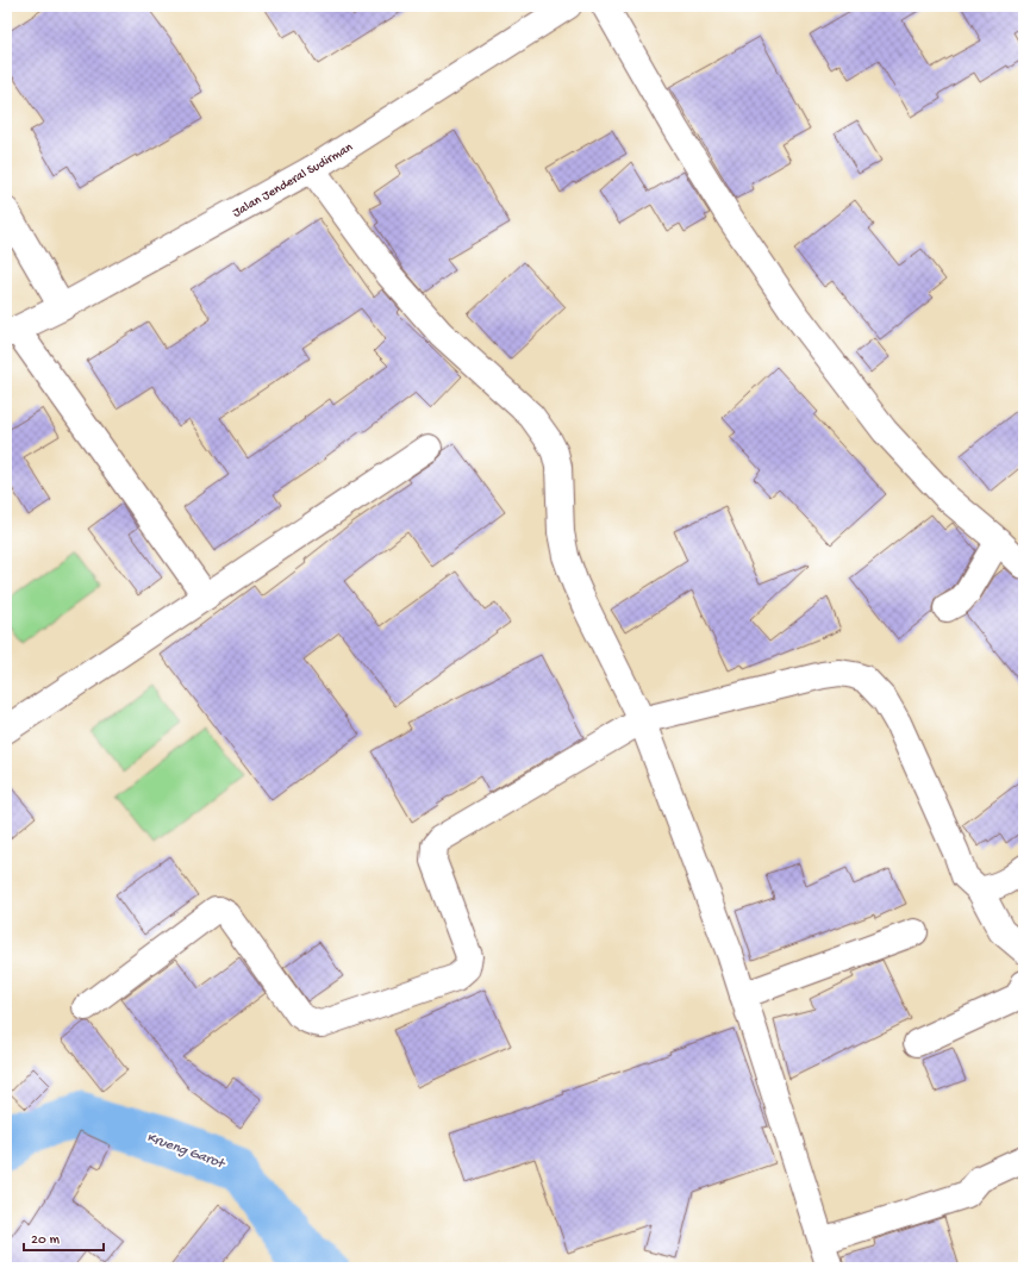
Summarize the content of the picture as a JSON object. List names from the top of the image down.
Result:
{
  "streets": {
    "street": ["Jalan Jenderal Sudirman"]
  },
  "water": ["Krueng Garot"],
  "scale_bar": "20 m"
}
